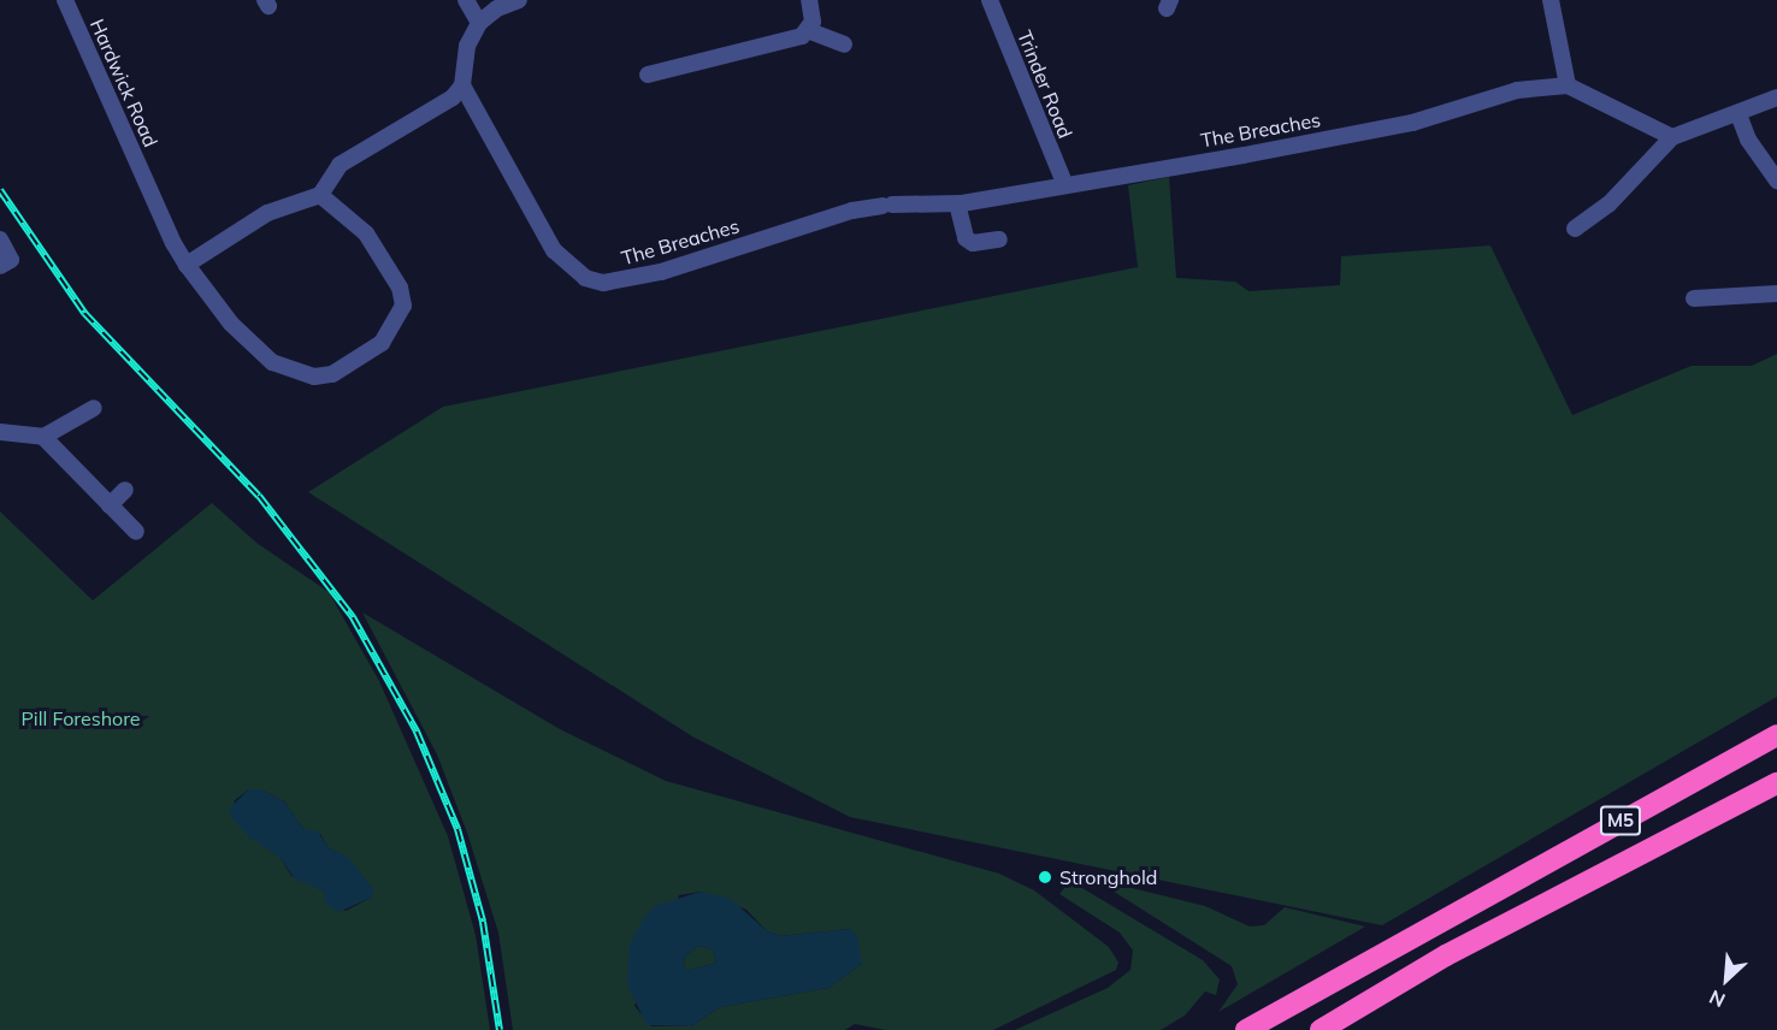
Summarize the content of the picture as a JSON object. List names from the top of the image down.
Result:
{
  "streets": {
    "highway": ["M5"],
    "street": ["Hardwick Road", "Trinder Road", "The Breaches"]
  },
  "crossings": [
    ["Trinder Road", "The Breaches"]
  ],
  "parks": ["Pill Foreshore"],
  "places": ["Stronghold"],
  "north": "bottom left"
}
